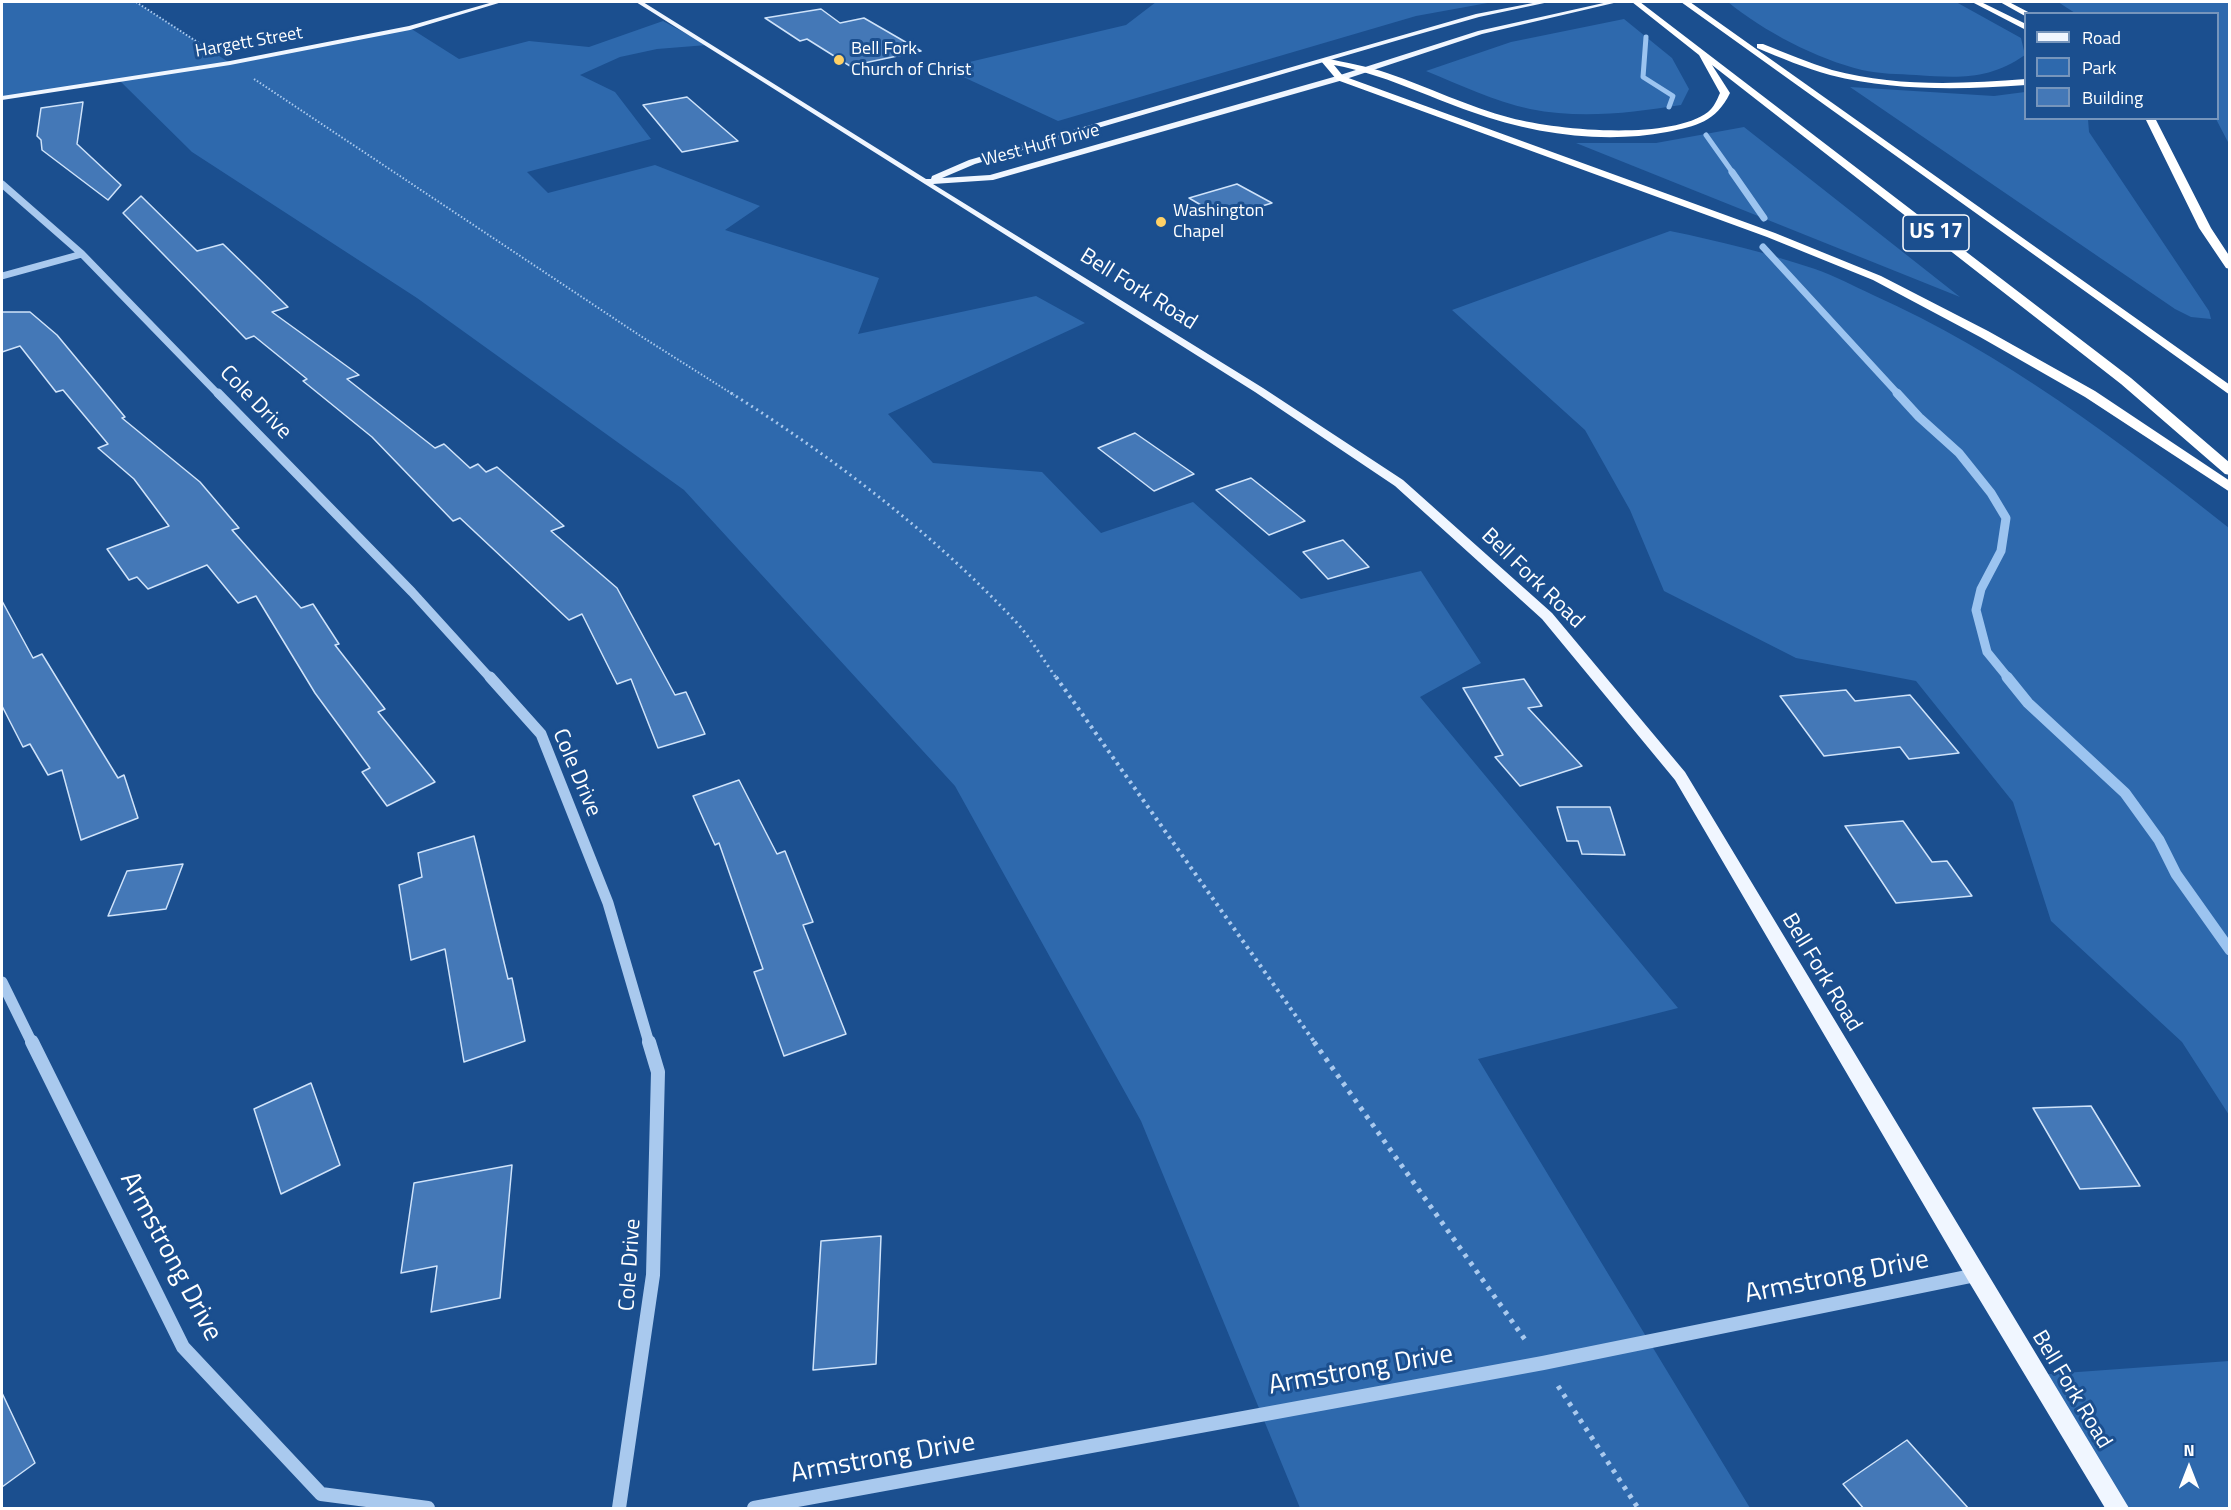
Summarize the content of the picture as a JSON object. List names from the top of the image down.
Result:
{
  "streets": {
    "highway": ["US 17"],
    "main road": ["Hargett Street", "West Huff Drive", "Bell Fork Road"],
    "street": ["Cole Drive", "Armstrong Drive"]
  },
  "crossings": [
    ["West Huff Drive", "Bell Fork Road"],
    ["Bell Fork Road", "Armstrong Drive"]
  ],
  "places": ["Bell Fork Church of Christ", "Washington Chapel"],
  "legend": ["Road", "Park", "Building"],
  "north": "top"
}
